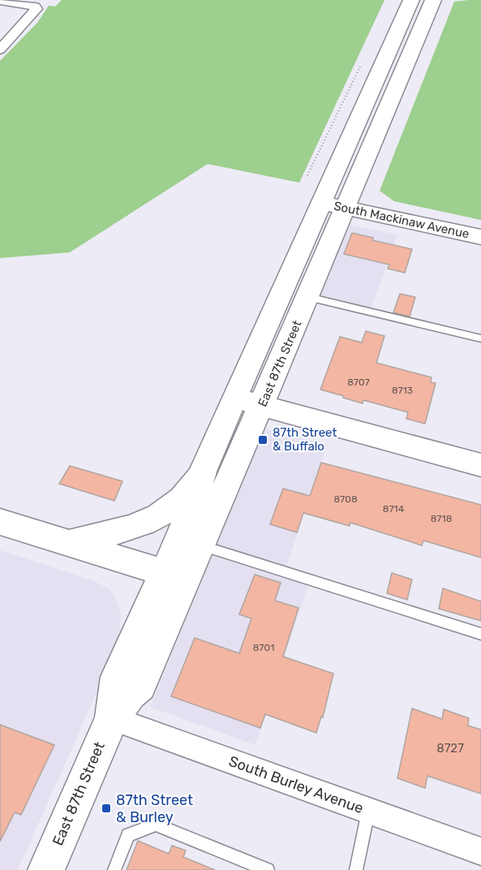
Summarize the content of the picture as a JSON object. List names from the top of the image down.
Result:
{
  "streets": {
    "main road": ["South Mackinaw Avenue", "East 87th Street"],
    "street": ["South Burley Avenue"]
  },
  "crossings": [
    ["South Mackinaw Avenue", "East 87th Street"],
    ["East 87th Street", "South Burley Avenue"]
  ],
  "places": {
    "transit": ["87th Street & Buffalo", "87th Street & Burley"]
  },
  "house_numbers": [
    "8707",
    "8713",
    "8708",
    "8714",
    "8718",
    "8701",
    "8727"
  ]
}
